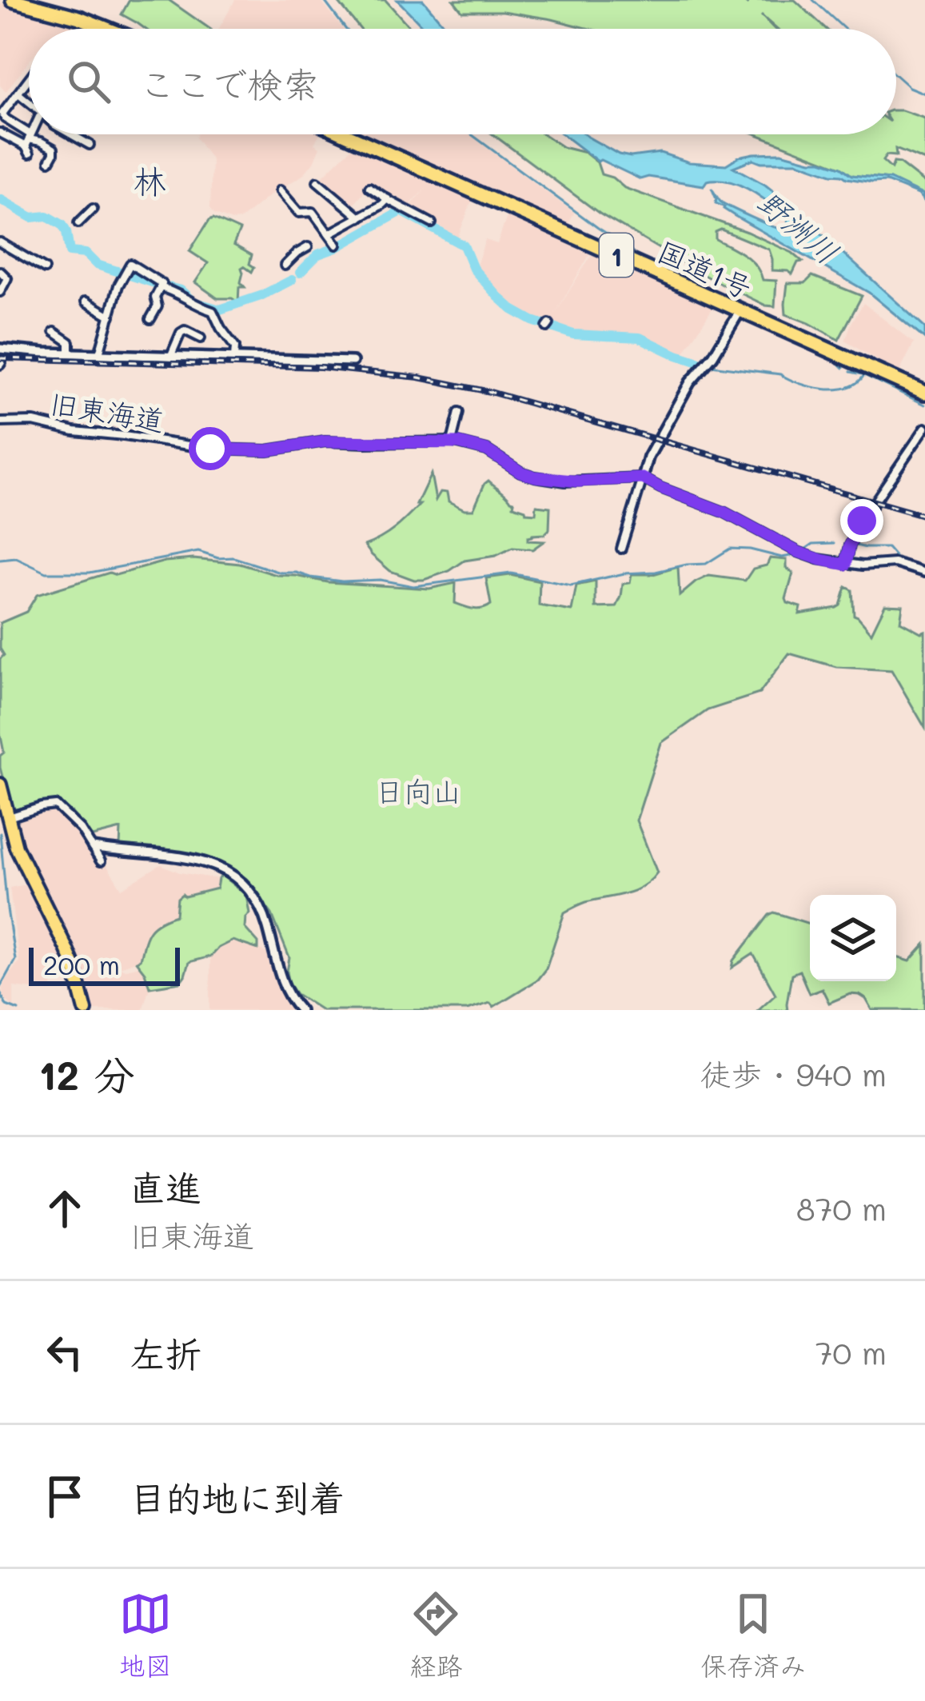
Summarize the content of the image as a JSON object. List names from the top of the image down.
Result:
{
  "streets": {
    "highway": ["1", "国道1号"],
    "street": ["旧東海道"]
  },
  "districts": ["林"],
  "water": ["野洲川"],
  "parks": ["日向山"],
  "scale_bar": "200 m",
  "page": {
    "search": "ここで検索",
    "scale": "200 m",
    "heading": ["12 分", "徒歩 · 940 m"],
    "list": [
      ["直進", "旧東海道", "870 m"],
      ["左折", "70 m"],
      "目的地に到着"
    ],
    "nav": ["地図", "経路", "保存済み"]
  }
}
